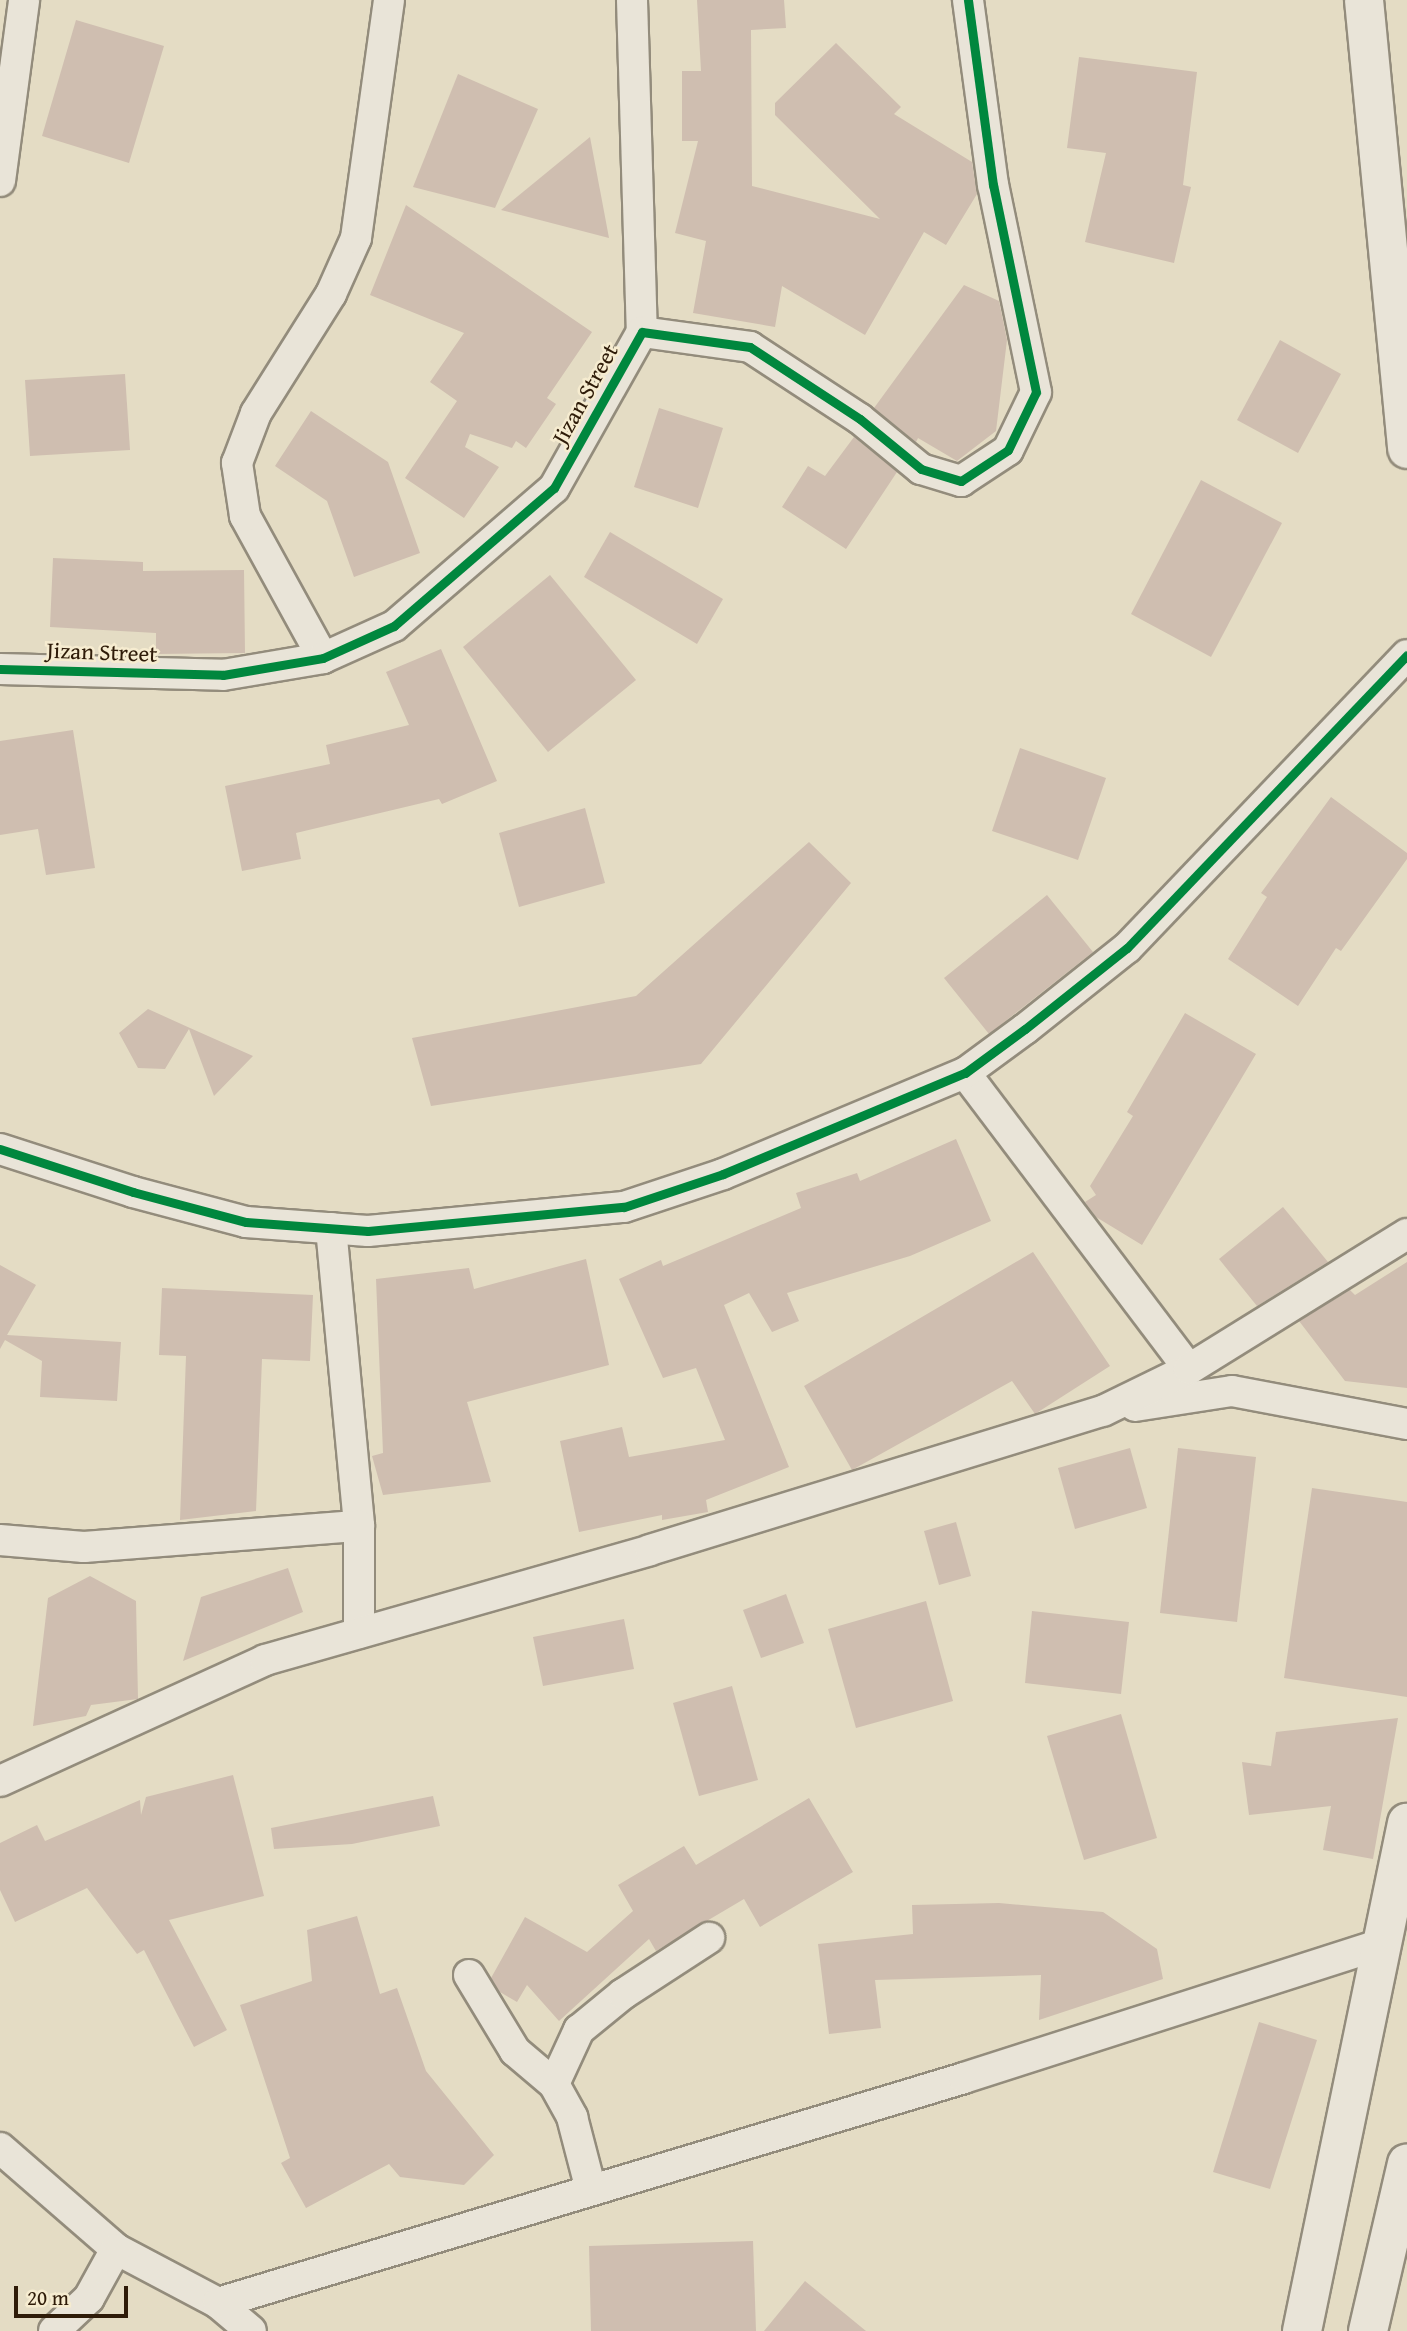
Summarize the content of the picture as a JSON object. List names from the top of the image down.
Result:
{
  "streets": {
    "street": ["Jizan Street"]
  },
  "scale_bar": "20 m"
}
